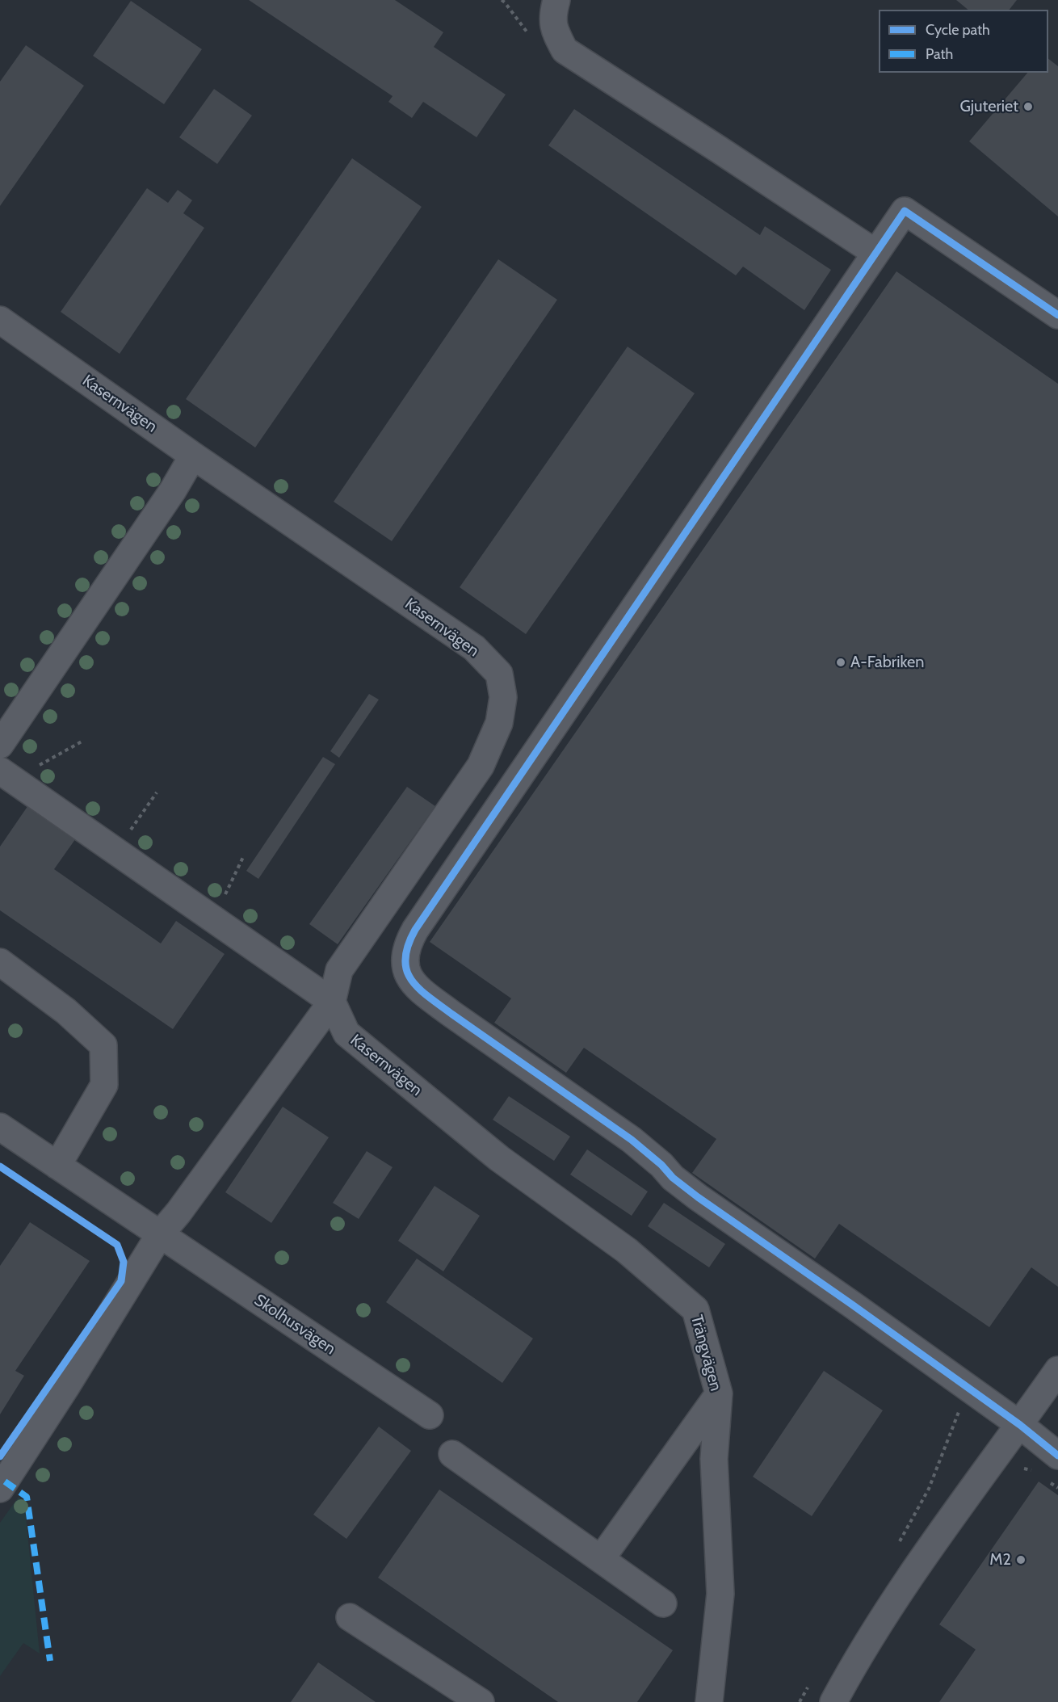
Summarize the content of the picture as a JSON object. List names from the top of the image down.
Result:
{
  "streets": {
    "street": ["Kasernvägen", "Skolhusvägen", "Trängvägen"]
  },
  "crossings": [
    ["Kasernvägen", "Trängvägen"]
  ],
  "places": ["Gjuteriet", "A-Fabriken", "M2"],
  "legend": ["Cycle path", "Path"]
}
